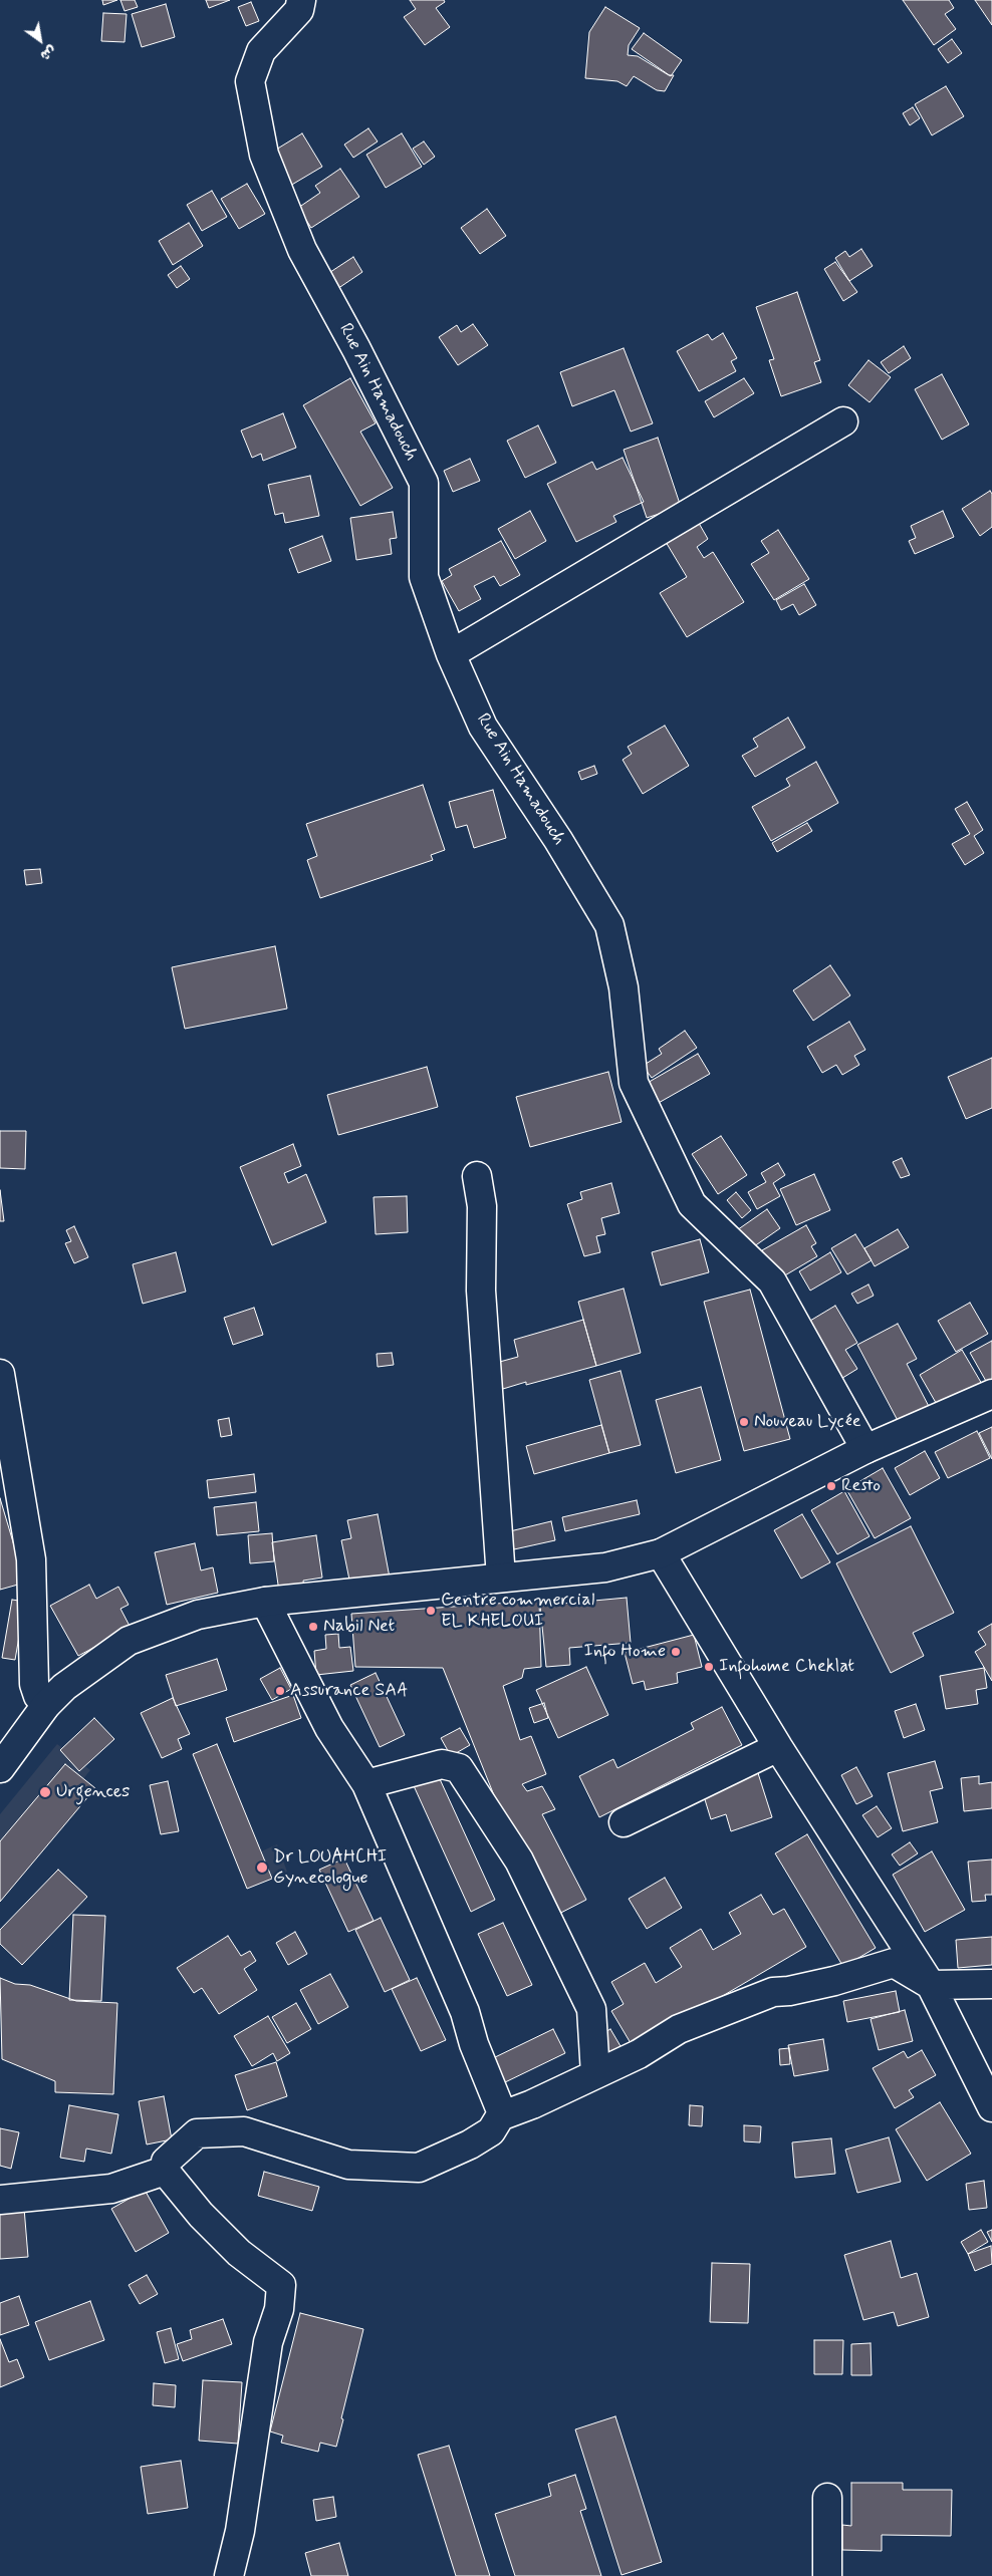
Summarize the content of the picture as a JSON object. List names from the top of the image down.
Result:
{
  "streets": {
    "street": ["Rue Ain Hamadouch"]
  },
  "places": [
    "Nouveau Lycée",
    "Resto",
    "Centre commercial EL KHELOUI",
    "Nabil Net",
    "Info Home",
    "Infohome Cheklat",
    "Assurance SAA",
    "Urgences",
    "Dr LOUAHCHI Gynecologue"
  ],
  "north": "bottom right"
}
